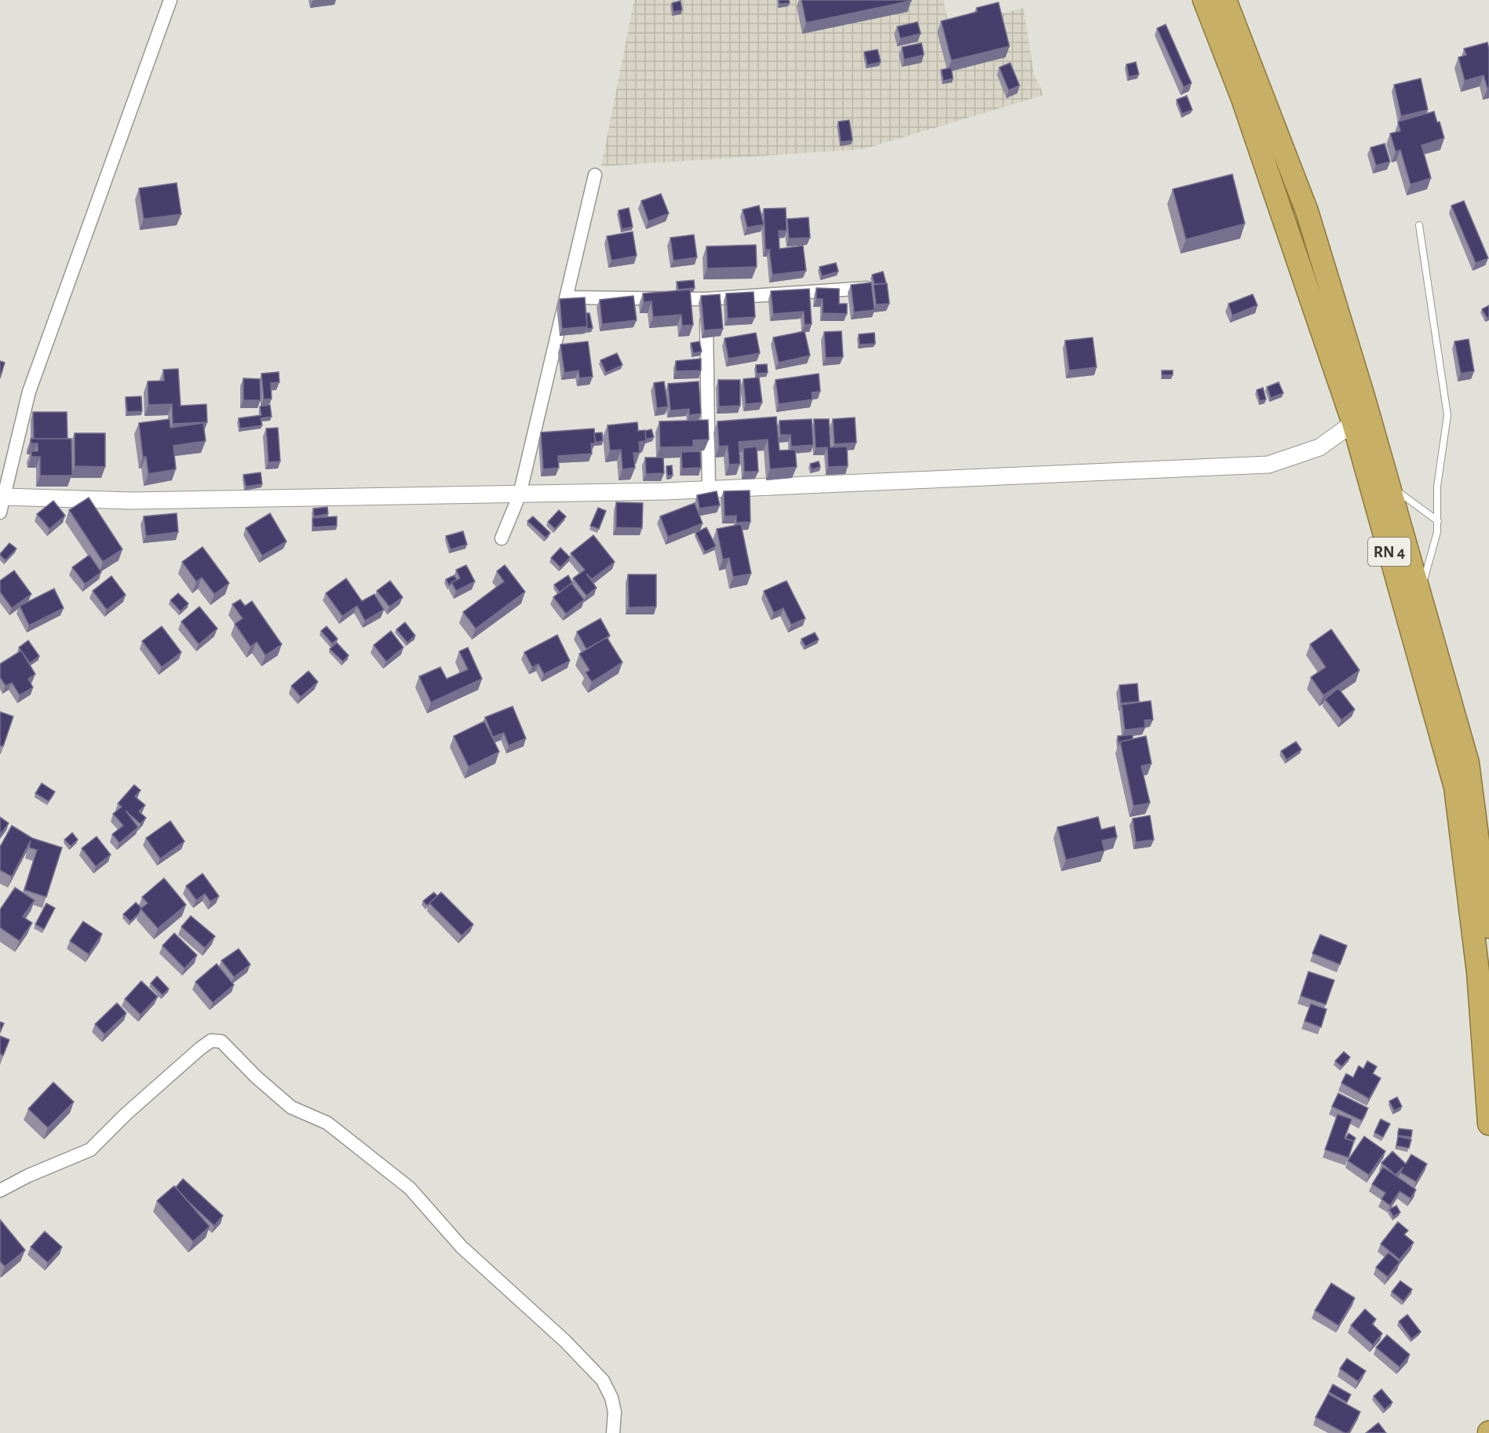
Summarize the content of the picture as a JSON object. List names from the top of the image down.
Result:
{
  "streets": {
    "highway": ["RN 4"]
  }
}
